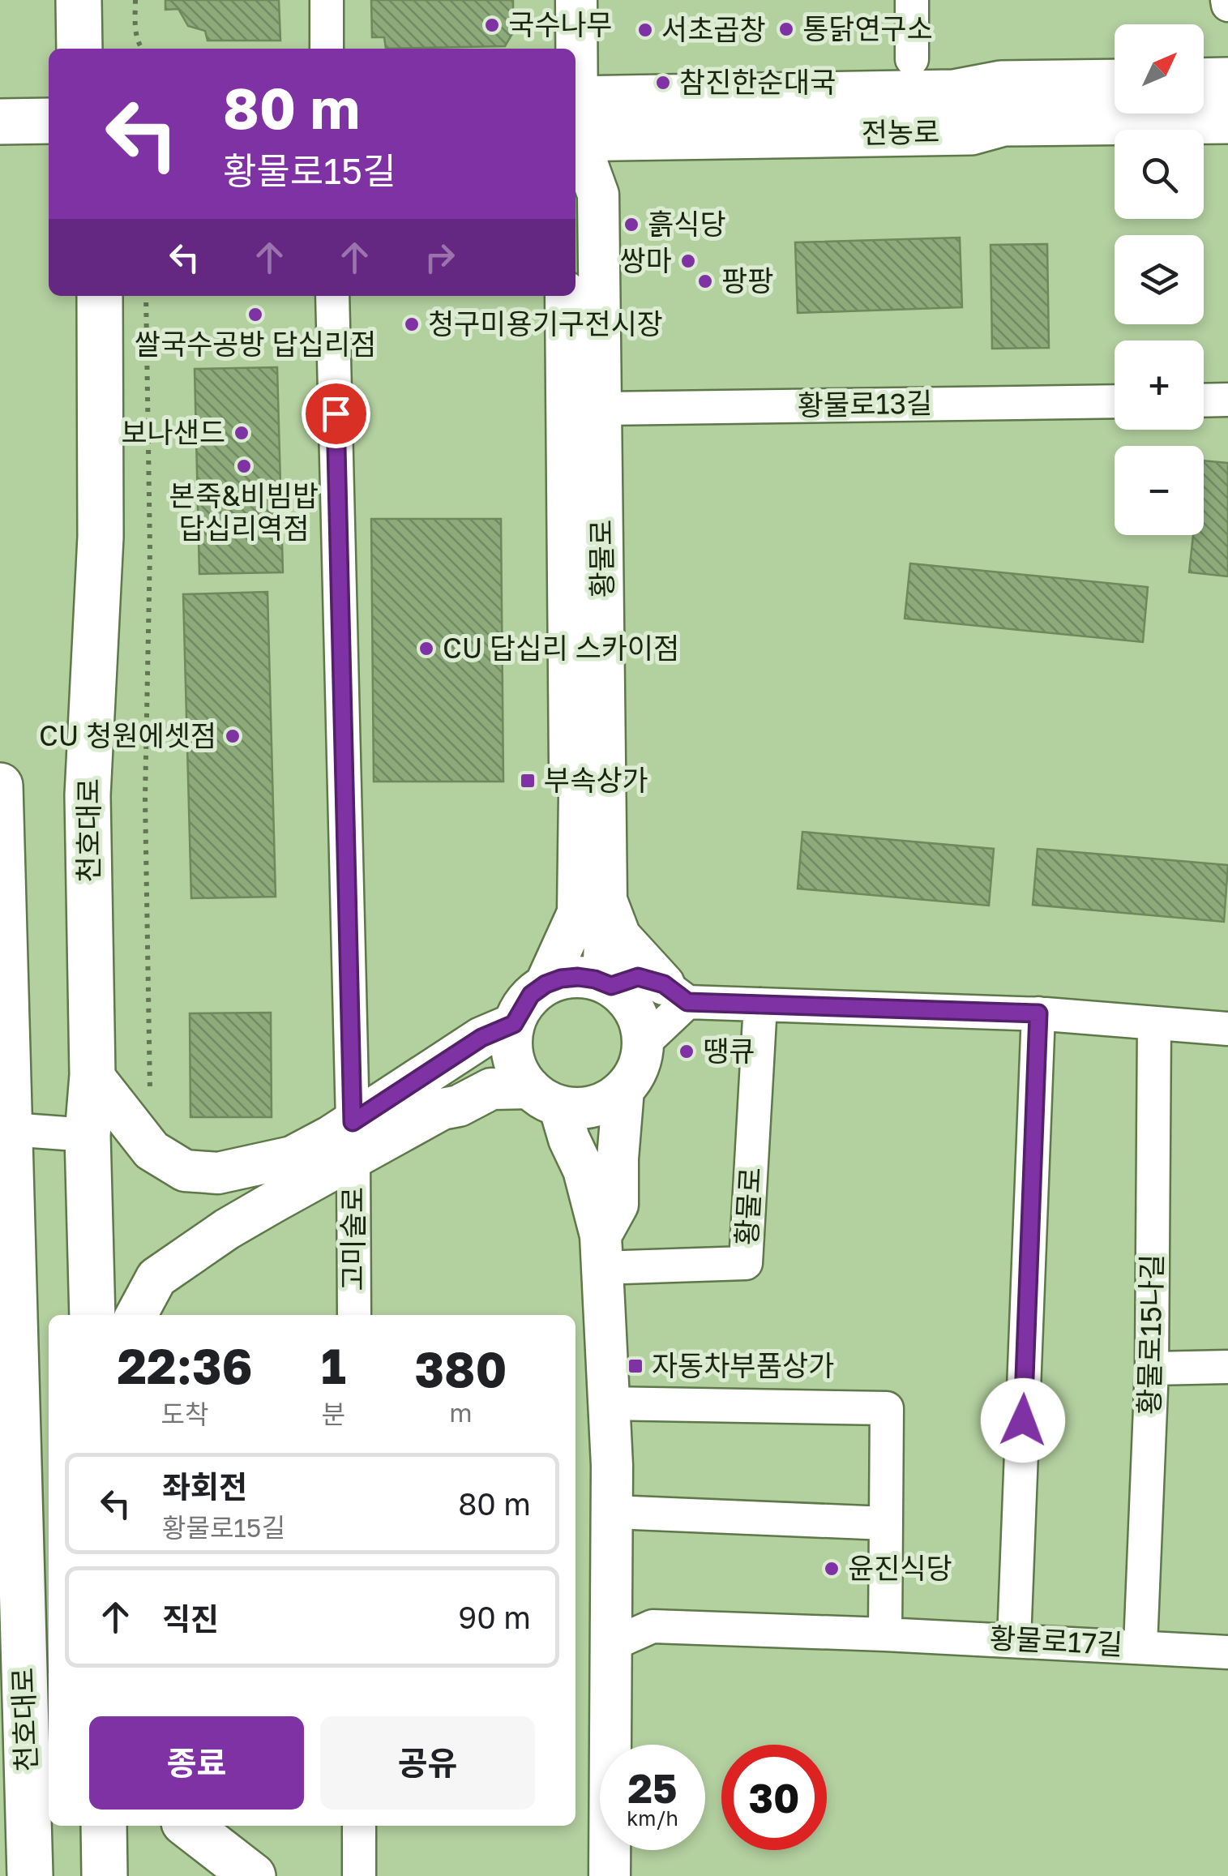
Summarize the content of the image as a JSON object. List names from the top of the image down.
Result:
{
  "streets": {
    "main road": ["전농로", "천호대로"],
    "street": [
      "황물로13길",
      "황물로",
      "고미술로",
      "황물로15나길",
      "황물로17길"
    ]
  },
  "crossings": [
    ["황물로13길", "황물로"],
    ["황물로15나길", "황물로17길"]
  ],
  "places": {
    "other": [
      "국수나무",
      "통닭연구소",
      "서초곱창",
      "참진한순대국",
      "흙식당",
      "쌍마",
      "팡팡",
      "쌀국수공방 답십리점",
      "청구미용기구전시장",
      "보나샌드",
      "본죽&비빔밥 답십리역점",
      "CU 답십리 스카이점",
      "CU 청원에셋점",
      "땡큐",
      "윤진식당"
    ],
    "transit": ["부속상가", "자동차부품상가"]
  },
  "north": "top right",
  "page": {
    "map_buttons": ["+", "−"],
    "turn": ["80 m", "황물로15길"],
    "eta": [
      "22:36",
      "도착",
      "1",
      "분",
      "380",
      "m"
    ],
    "list": [
      {
        "name": "좌회전",
        "note": "황물로15길",
        "value": "80 m"
      },
      {
        "name": "직진",
        "value": "90 m"
      }
    ],
    "buttons": ["종료", "공유"],
    "speed": "25 km/h",
    "limit": "30"
  }
}
